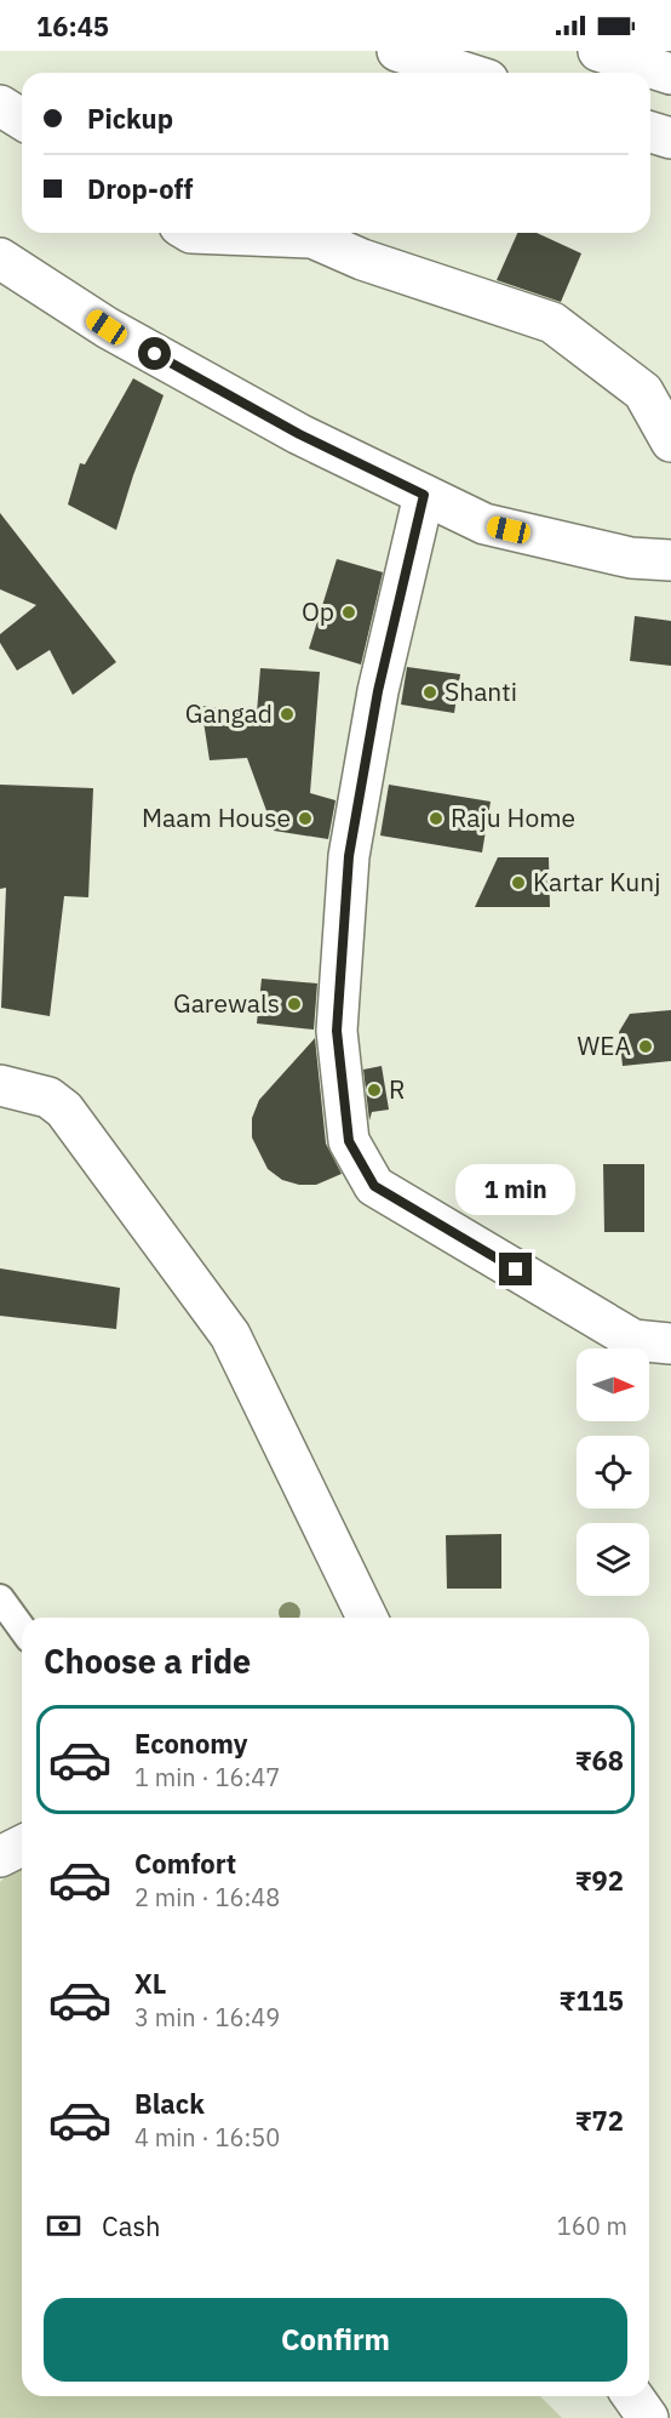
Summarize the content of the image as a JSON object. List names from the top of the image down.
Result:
{
  "places": [
    "Op",
    "Shanti",
    "Gangad",
    "Maam House",
    "Raju Home",
    "Kartar Kunj",
    "Garewals",
    "WEA",
    "R"
  ],
  "north": "right",
  "page": {
    "status": "16:45",
    "banner": ["Pickup", "Drop-off"],
    "bubble": "1 min",
    "heading": "Choose a ride",
    "list": [
      {
        "name": "Economy",
        "note": "1 min · 16:47",
        "value": "₹68"
      },
      {
        "name": "Comfort",
        "note": "2 min · 16:48",
        "value": "₹92"
      },
      {
        "name": "XL",
        "note": "3 min · 16:49",
        "value": "₹115"
      },
      {
        "name": "Black",
        "note": "4 min · 16:50",
        "value": "₹72"
      }
    ],
    "pay": ["Cash", "160 m"],
    "buttons": "Confirm"
  }
}
